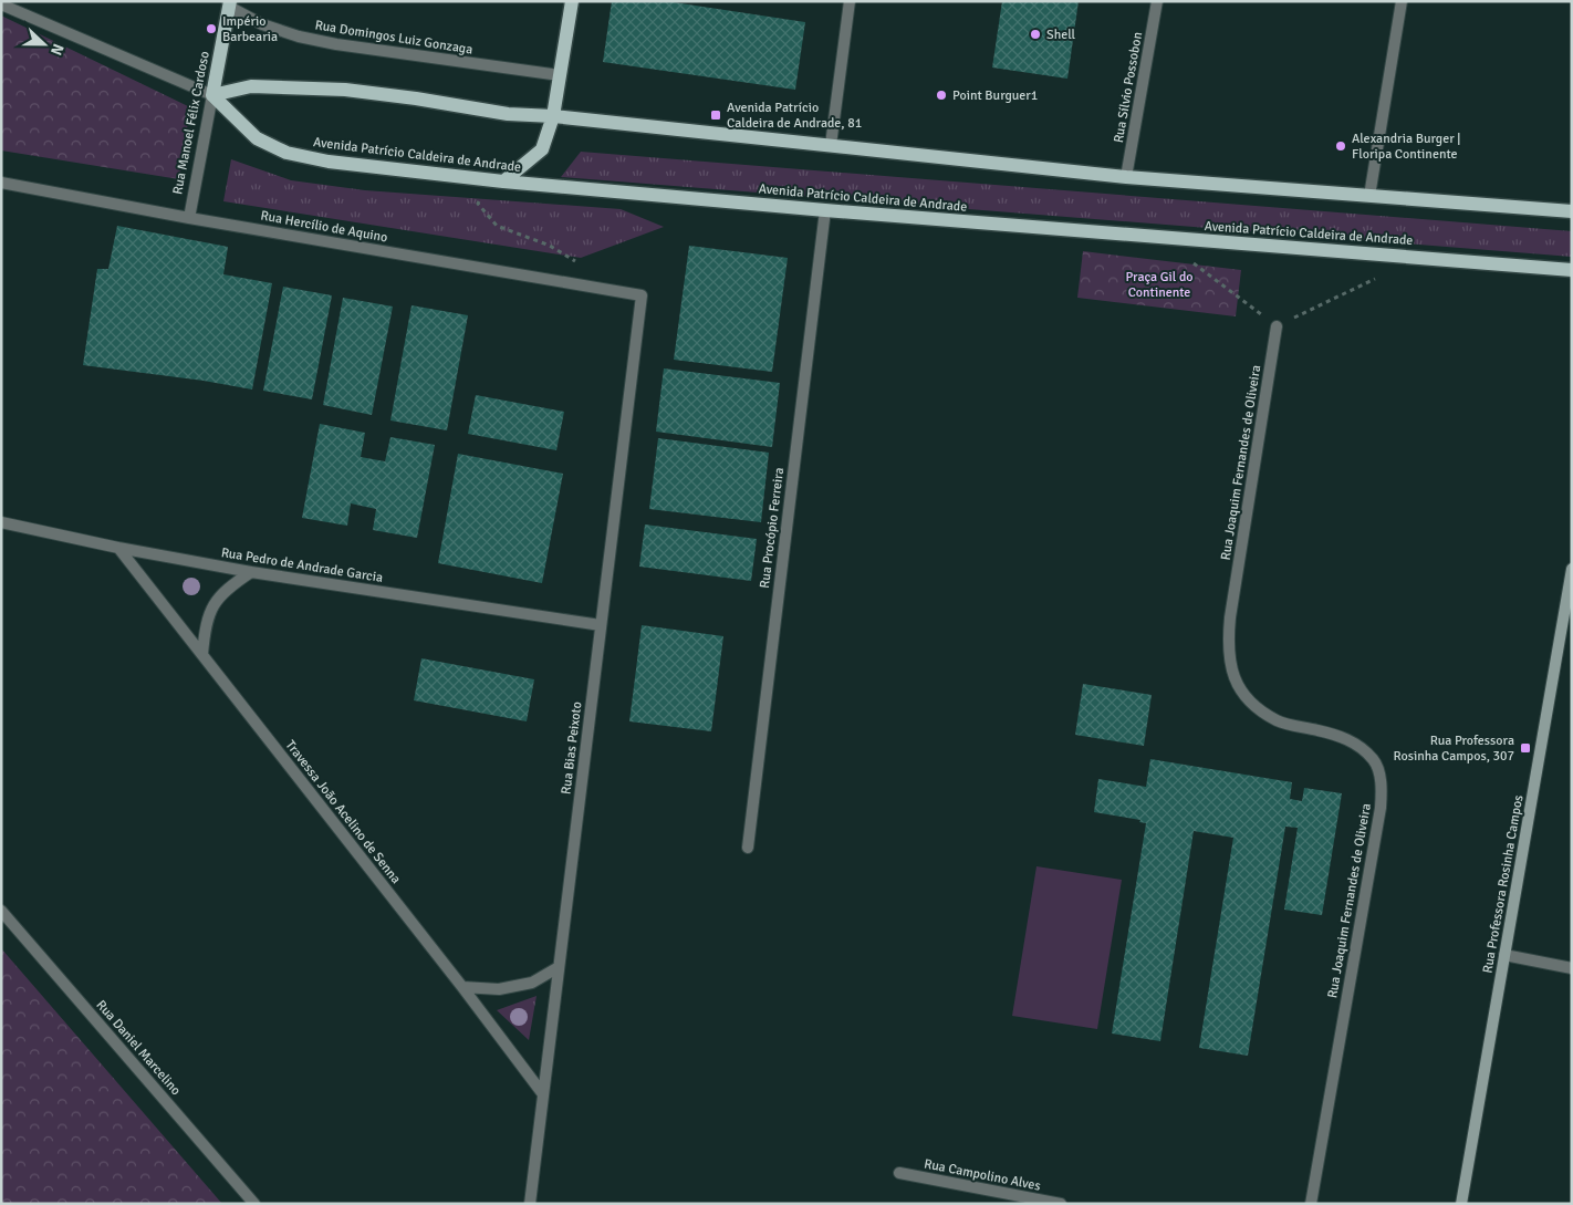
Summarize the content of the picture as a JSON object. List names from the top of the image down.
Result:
{
  "streets": {
    "main road": ["Rua Manoel Félix Cardoso", "Avenida Patrício Caldeira de Andrade"],
    "street": [
      "Rua Domingos Luiz Gonzaga",
      "Rua Sílvio Possobon",
      "Rua Hercílio de Aquino",
      "Rua Joaquim Fernandes de Oliveira",
      "Rua Procópio Ferreira",
      "Rua Pedro de Andrade Garcia",
      "Rua Bias Peixoto",
      "Travessa João Acelino de Senna",
      "Rua Professora Rosinha Campos",
      "Rua Daniel Marcelino",
      "Rua Campolino Alves"
    ]
  },
  "crossings": [
    ["Rua Domingos Luiz Gonzaga", "Rua Manoel Félix Cardoso"],
    ["Rua Manoel Félix Cardoso", "Avenida Patrício Caldeira de Andrade"],
    ["Rua Manoel Félix Cardoso", "Rua Hercílio de Aquino"],
    ["Avenida Patrício Caldeira de Andrade", "Rua Procópio Ferreira"],
    ["Rua Hercílio de Aquino", "Rua Bias Peixoto"],
    ["Rua Pedro de Andrade Garcia", "Rua Bias Peixoto"],
    ["Rua Pedro de Andrade Garcia", "Travessa João Acelino de Senna"],
    ["Rua Bias Peixoto", "Travessa João Acelino de Senna"]
  ],
  "parks": ["Praça Gil do Continente"],
  "places": {
    "other": [
      "Império Barbearia",
      "Shell",
      "Point Burguer1",
      "Alexandria Burger | Floripa Continente"
    ],
    "transit": ["Avenida Patrício Caldeira de Andrade, 81", "Rua Professora Rosinha Campos, 307"]
  },
  "north": "right"
}
